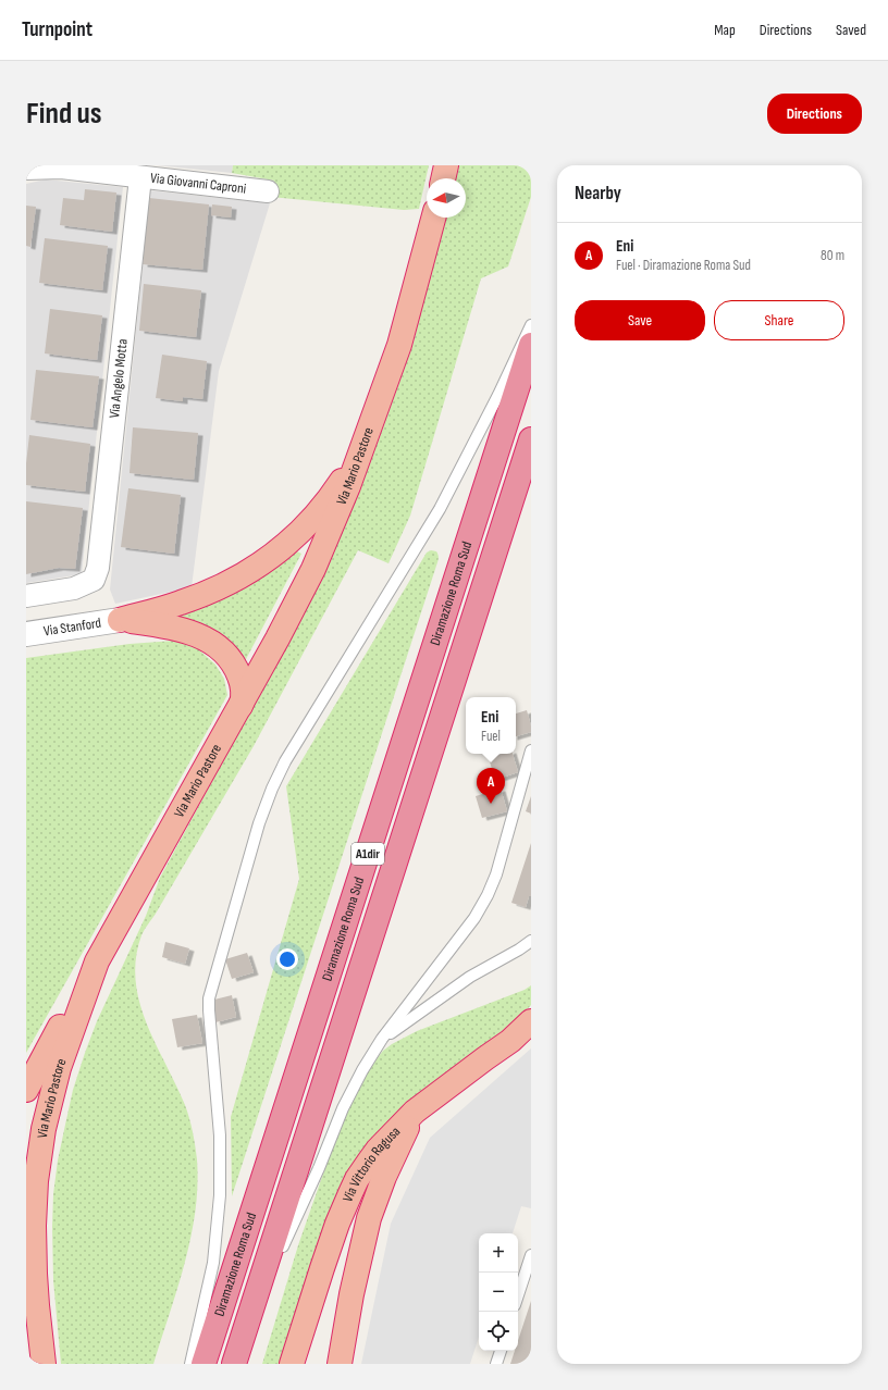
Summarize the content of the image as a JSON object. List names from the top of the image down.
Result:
{
  "streets": {
    "highway": [
      "Via Mario Pastore",
      "Diramazione Roma Sud",
      "A1dir",
      "Via Vittorio Ragusa"
    ],
    "street": ["Via Giovanni Caproni", "Via Angelo Motta", "Via Stanford"]
  },
  "crossings": [
    ["Via Giovanni Caproni", "Via Angelo Motta"]
  ],
  "north": "left",
  "page": {
    "header": "Turnpoint",
    "nav": ["Map", "Directions", "Saved"],
    "buttons": [
      "Directions",
      ["Save", "Share"]
    ],
    "title": "Find us",
    "heading": "Nearby",
    "list": [
      {
        "mark": "A",
        "name": "Eni",
        "note": "Fuel · Diramazione Roma Sud",
        "value": "80 m"
      }
    ],
    "popup": ["Eni", "Fuel"],
    "pins": "A",
    "map_buttons": ["+", "−"]
  }
}
